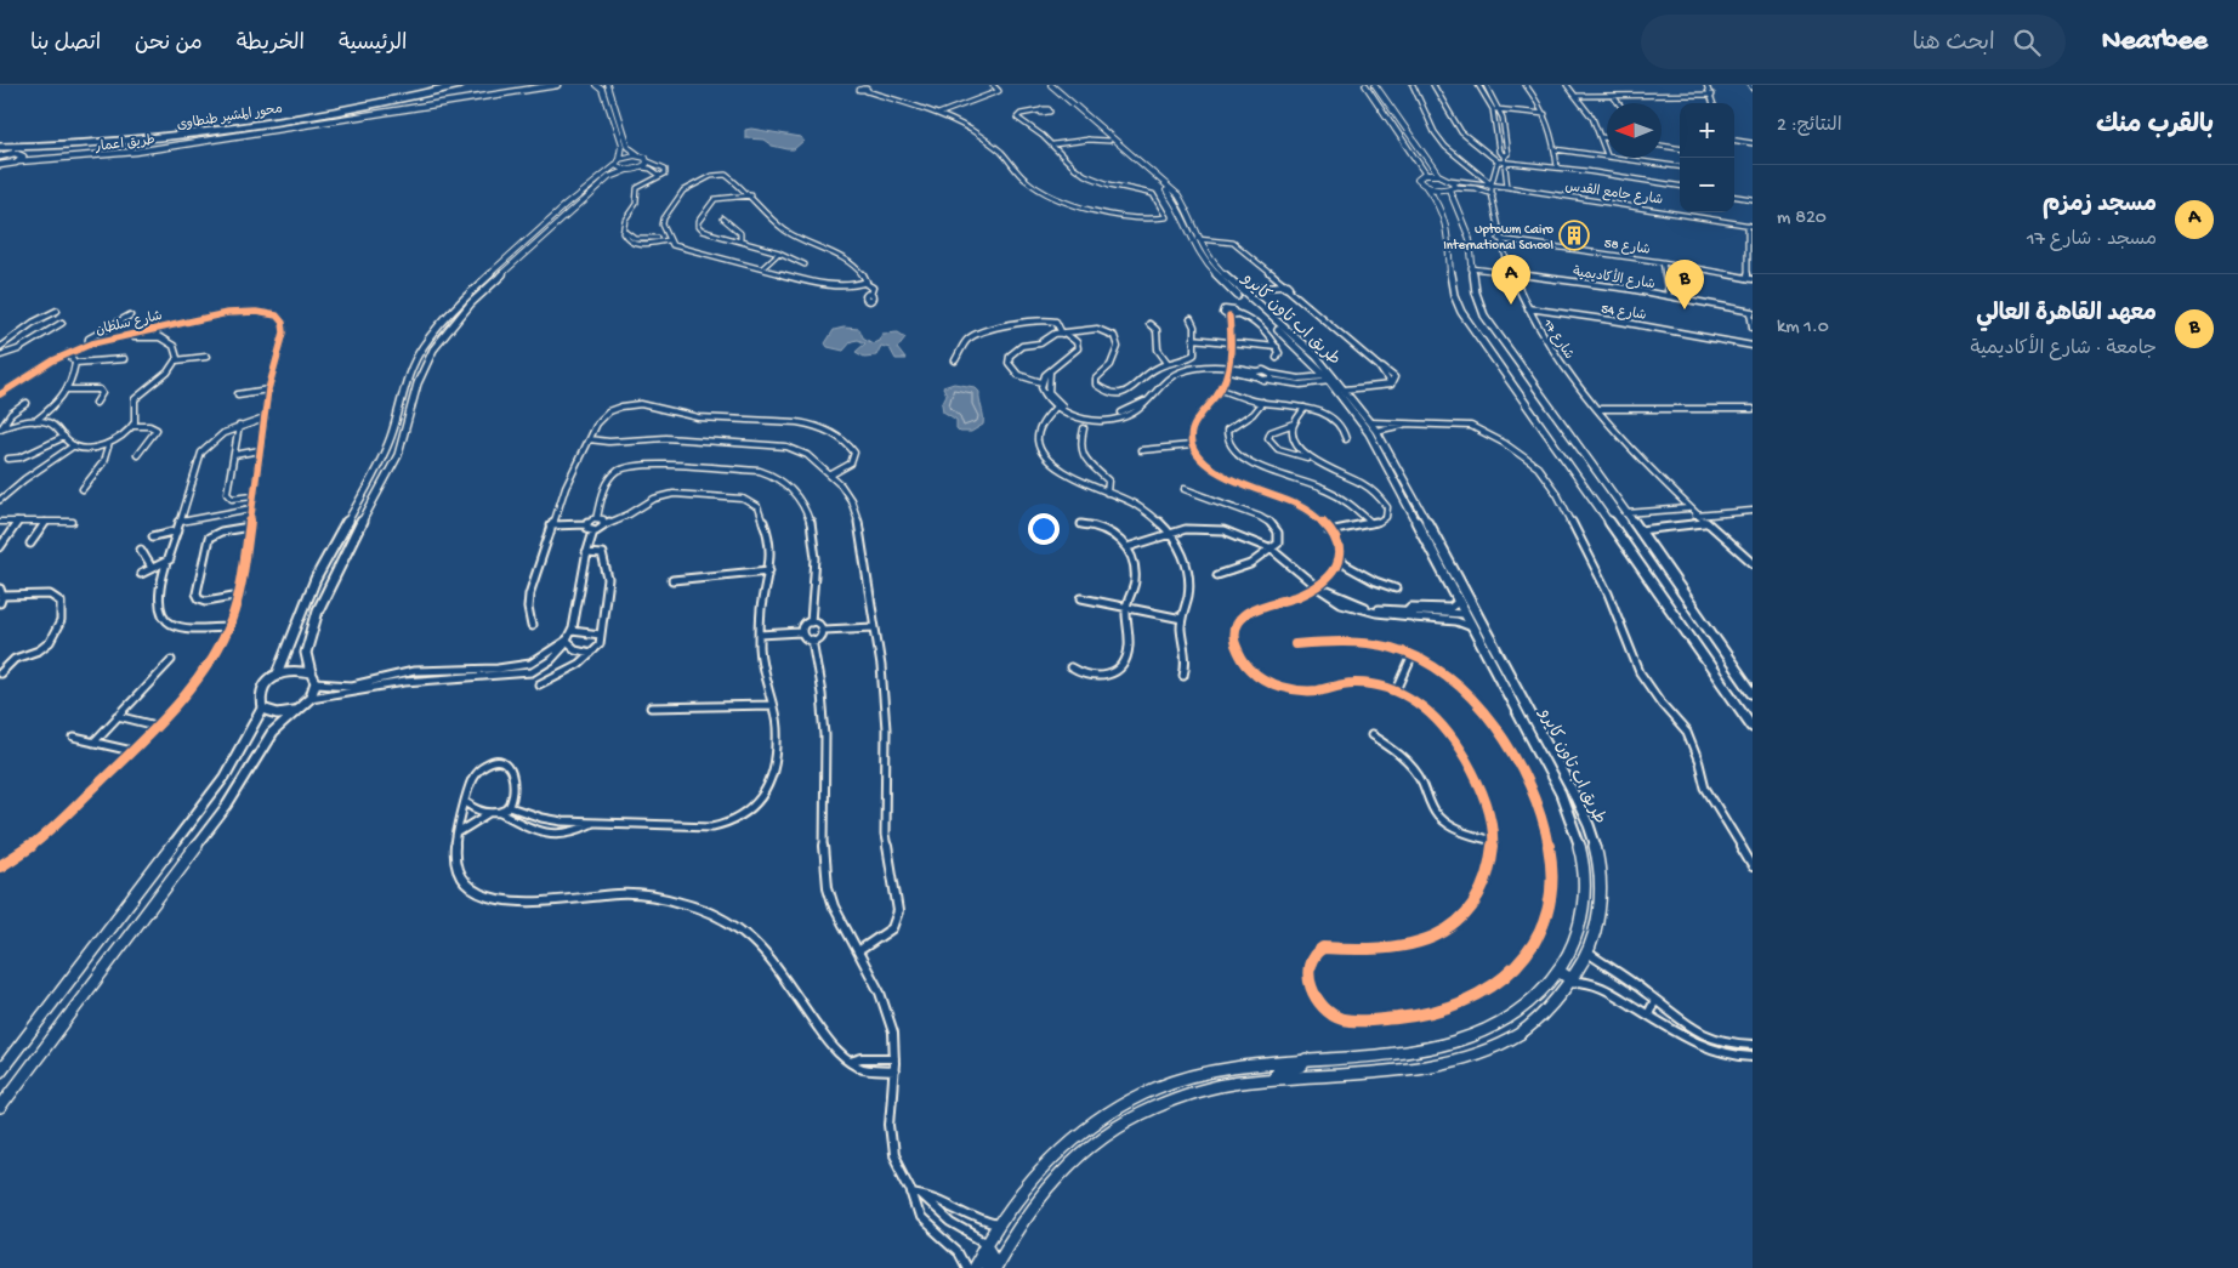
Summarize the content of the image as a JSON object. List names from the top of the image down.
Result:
{
  "streets": {
    "highway": ["محور المشير طنطاوى"],
    "main road": ["طريق اعمار"],
    "street": [
      "شارع جامع القدس",
      "شارع 58",
      "شارع الأكاديمية",
      "شارع 54",
      "طريق اب تاون كايرو",
      "شارع سلطان",
      "شارع 17"
    ]
  },
  "crossings": [
    ["شارع جامع القدس", "شارع 17"],
    ["شارع 58", "شارع 17"],
    ["شارع الأكاديمية", "شارع 17"],
    ["شارع 54", "شارع 17"]
  ],
  "places": {
    "building": ["Uptowm Cairo International School"]
  },
  "north": "left",
  "page": {
    "header": "Nearbee",
    "search": "ابحث هنا",
    "nav": [
      "الرئيسية",
      "الخريطة",
      "من نحن",
      "اتصل بنا"
    ],
    "heading": ["بالقرب منك", "النتائج: 2"],
    "map_buttons": ["+", "−"],
    "list": [
      {
        "mark": "A",
        "name": "مسجد زمزم",
        "note": "مسجد · شارع 17",
        "value": "820 m"
      },
      {
        "mark": "B",
        "name": "معهد القاهرة العالي",
        "note": "جامعة · شارع الأكاديمية",
        "value": "1.0 km"
      }
    ],
    "pins": ["A", "B"]
  }
}
